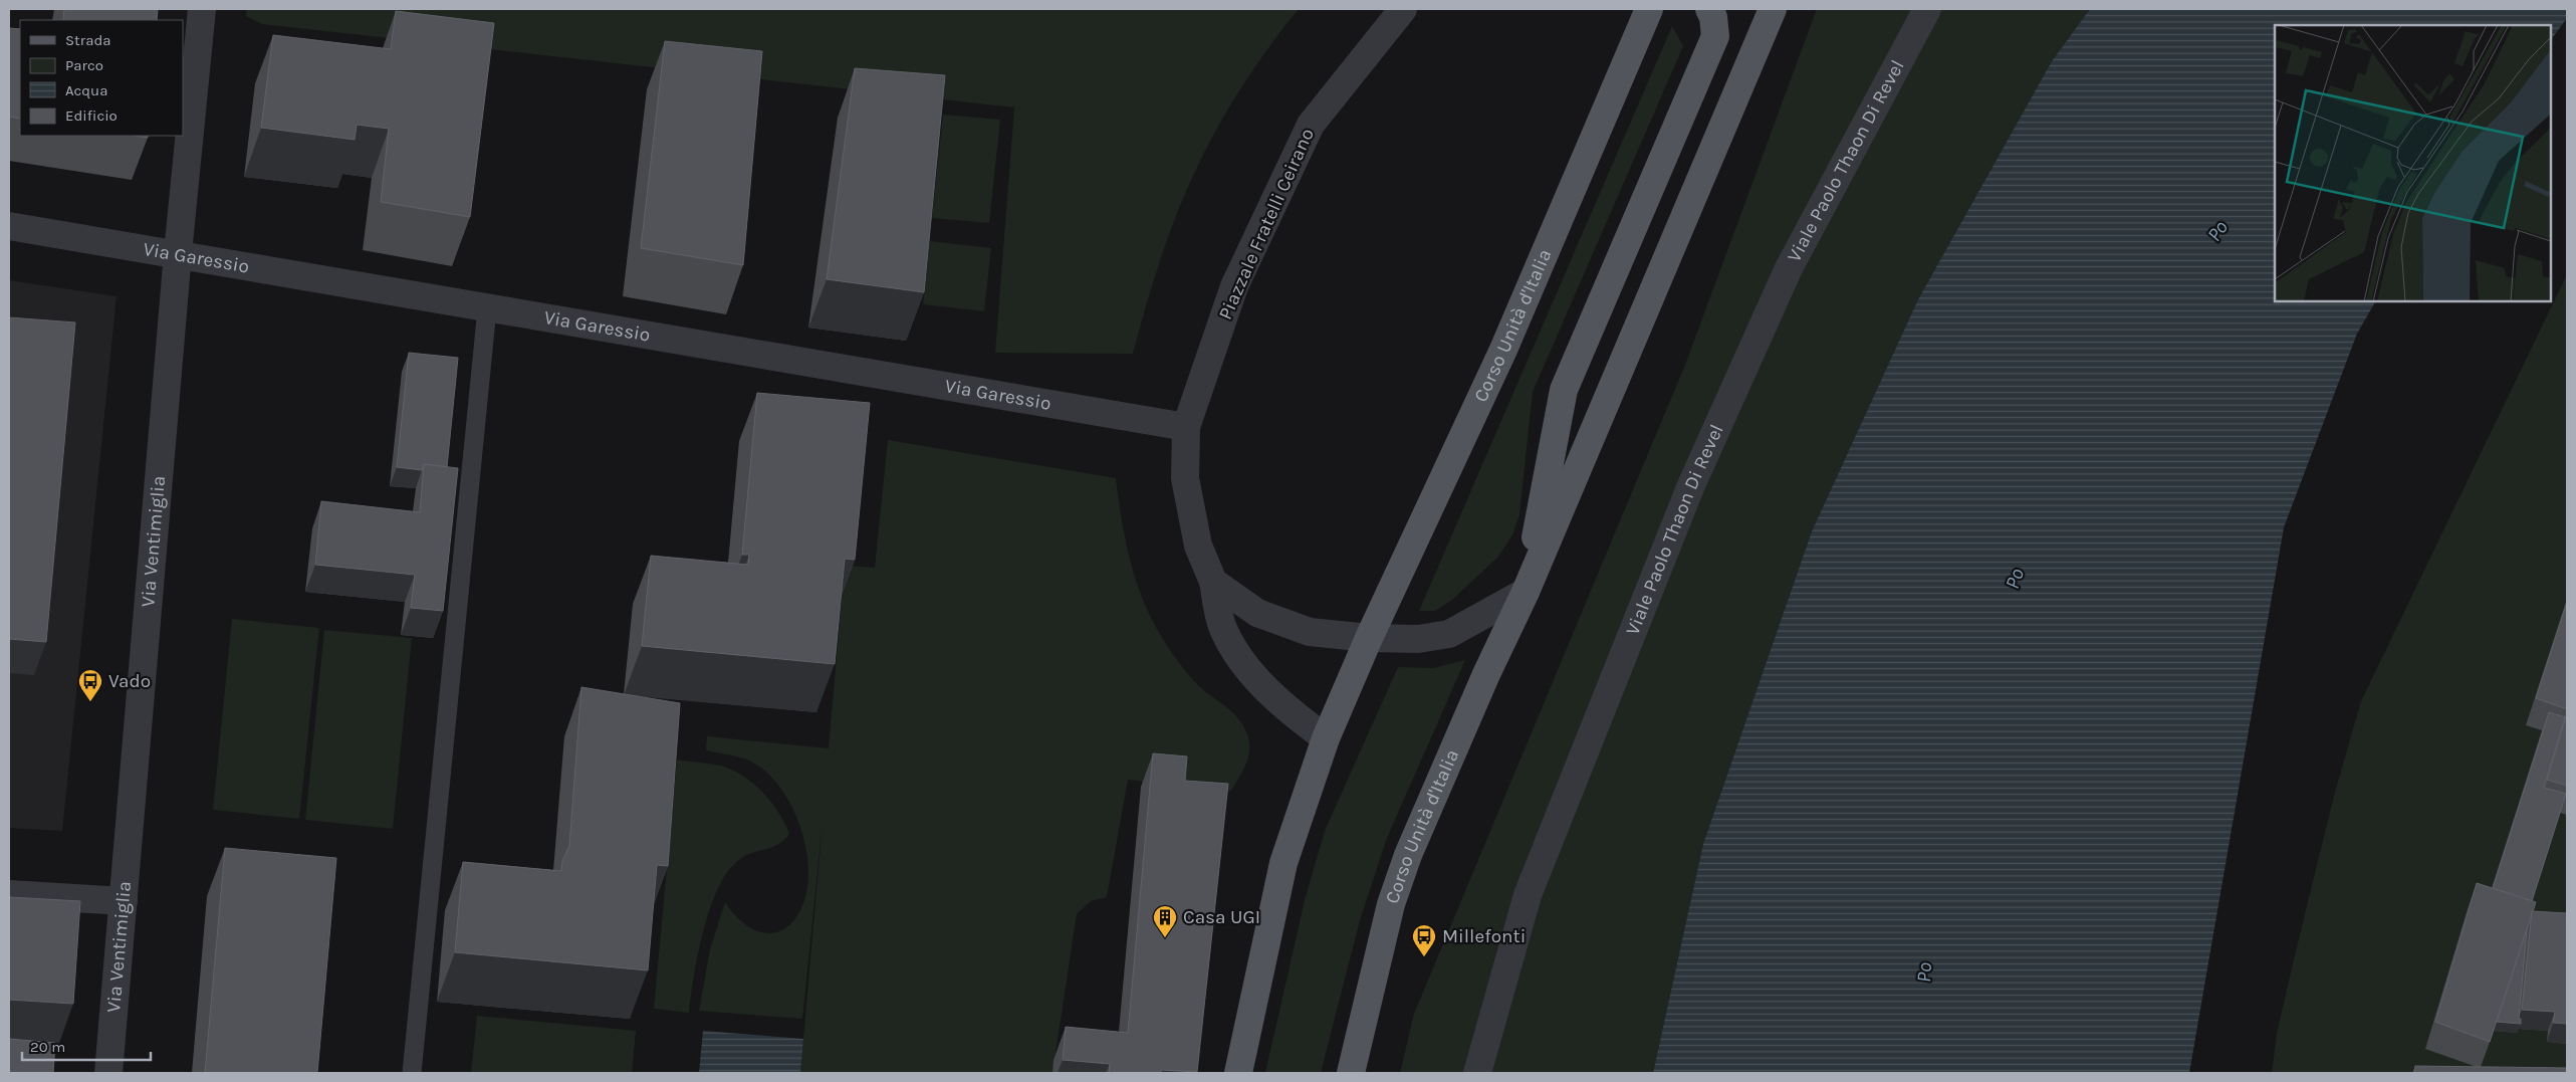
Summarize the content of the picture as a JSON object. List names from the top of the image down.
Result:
{
  "streets": {
    "main road": ["Corso Unità d'Italia"],
    "street": [
      "Viale Paolo Thaon Di Revel",
      "Piazzale Fratelli Ceirano",
      "Via Garessio",
      "Via Ventimiglia"
    ]
  },
  "crossings": [
    ["Piazzale Fratelli Ceirano", "Via Garessio"],
    ["Piazzale Fratelli Ceirano", "Corso Unità d'Italia"],
    ["Via Garessio", "Via Ventimiglia"]
  ],
  "water": ["Po"],
  "places": {
    "bus stop": ["Vado", "Millefonti"],
    "building": ["Casa UGI"]
  },
  "legend": [
    "Strada",
    "Parco",
    "Acqua",
    "Edificio"
  ],
  "scale_bar": "20 m"
}
